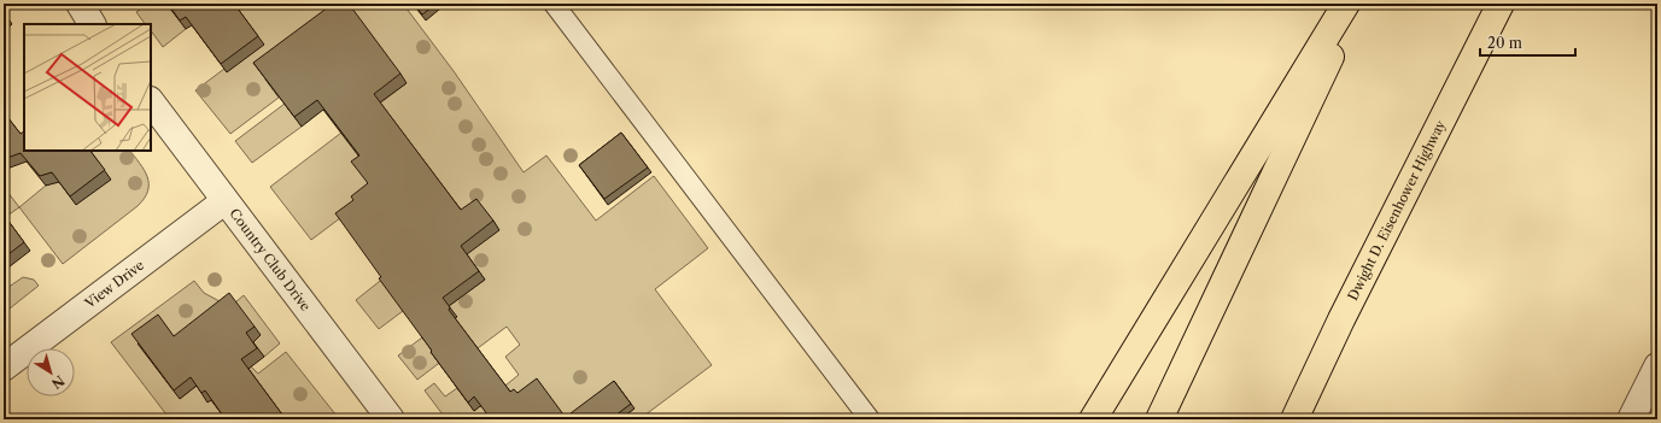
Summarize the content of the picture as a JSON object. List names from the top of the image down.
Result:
{
  "streets": {
    "highway": ["Dwight D. Eisenhower Highway"],
    "street": ["Country Club Drive", "View Drive"]
  },
  "crossings": [
    ["Country Club Drive", "View Drive"]
  ],
  "scale_bar": "20 m",
  "north": "bottom right"
}
